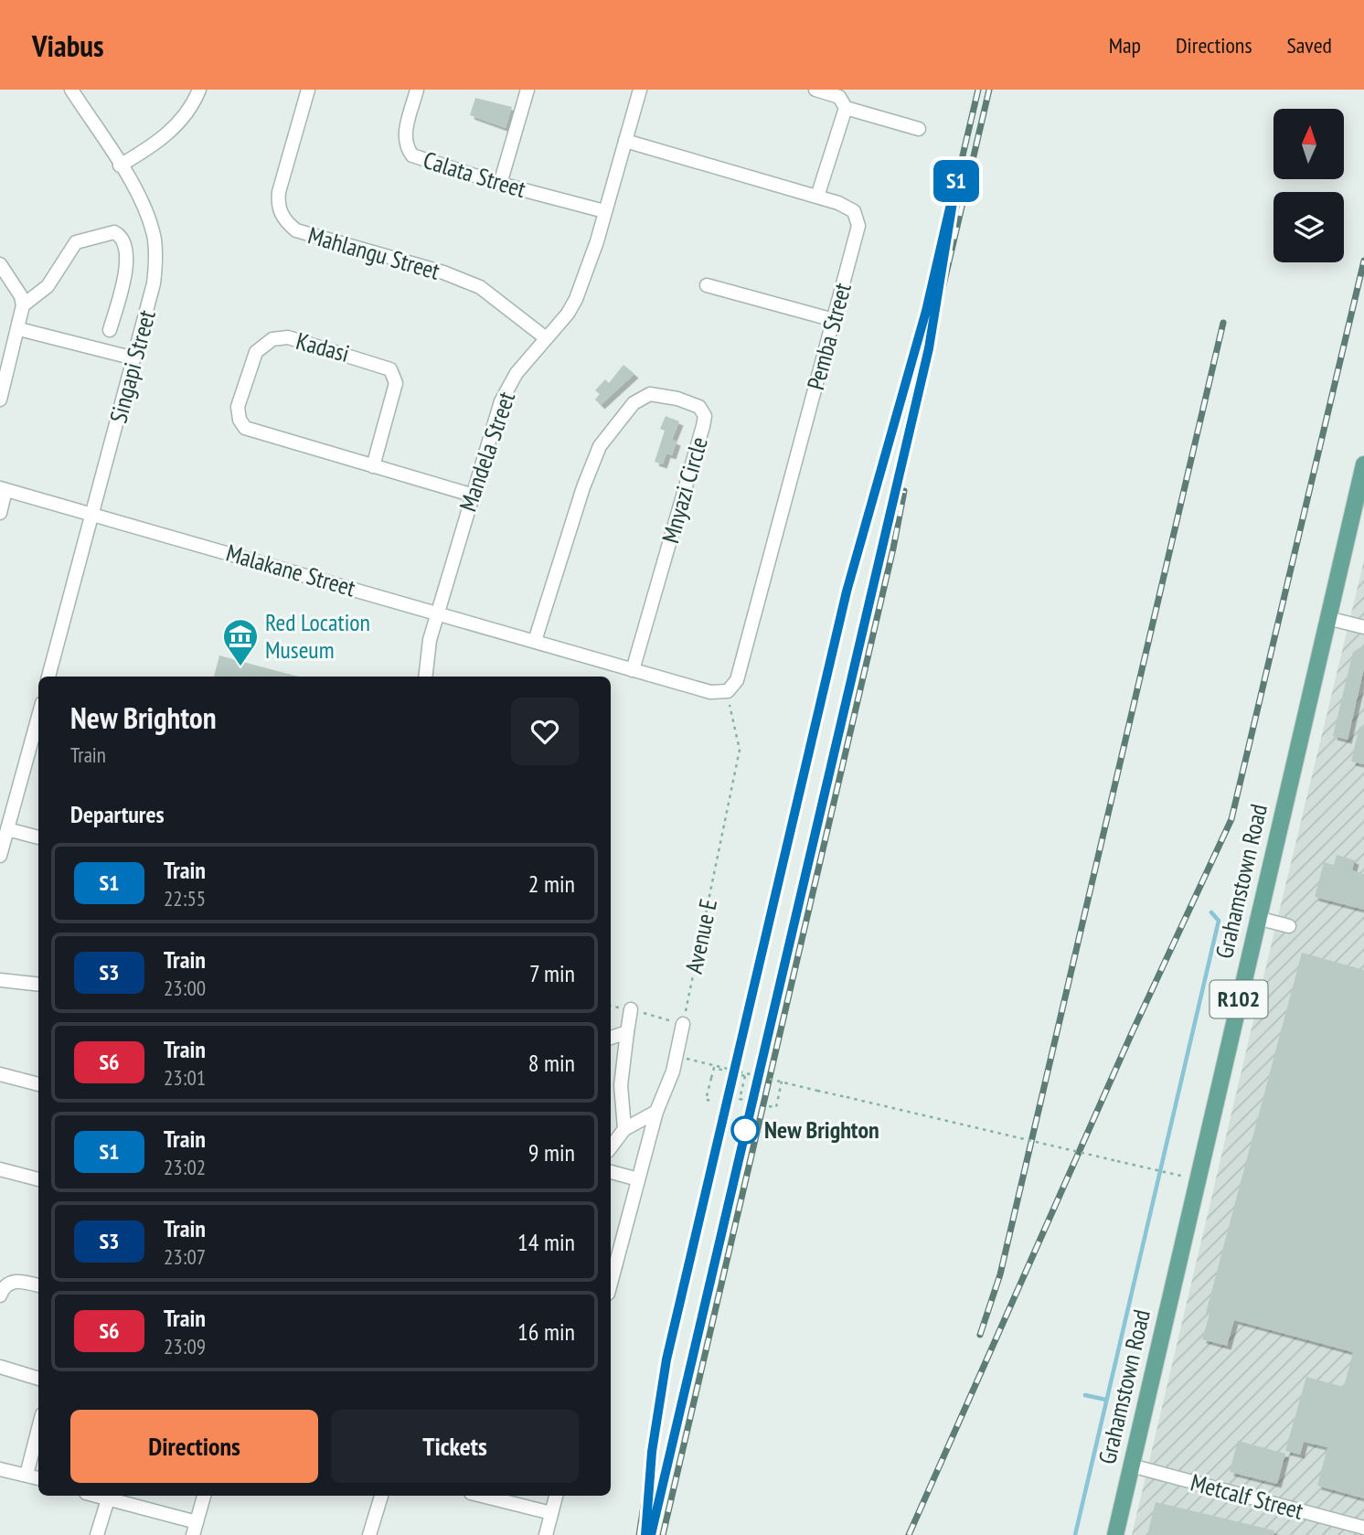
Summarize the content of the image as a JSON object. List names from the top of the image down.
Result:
{
  "streets": {
    "main road": ["Grahamstown Road", "R102"],
    "street": [
      "Calata Street",
      "Mahlangu Street",
      "Pemba Street",
      "Kadasi",
      "Singapi Street",
      "Mandela Street",
      "Mnyazi Circle",
      "Malakane Street",
      "Metcalf Street"
    ],
    "path": ["Avenue E"]
  },
  "crossings": [
    ["Calata Street", "Mandela Street"],
    ["Mahlangu Street", "Mandela Street"],
    ["Pemba Street", "Mandela Street"],
    ["Pemba Street", "Malakane Street"],
    ["Pemba Street", "Avenue E"],
    ["Kadasi", "Mandela Street"],
    ["Singapi Street", "Malakane Street"],
    ["Mandela Street", "Malakane Street"],
    ["Mnyazi Circle", "Malakane Street"],
    ["Malakane Street", "Avenue E"],
    ["Grahamstown Road", "Metcalf Street"]
  ],
  "places": {
    "museum": ["Red Location Museum"],
    "other": ["New Brighton"]
  },
  "north": "top",
  "page": {
    "header": "Viabus",
    "nav": ["Map", "Directions", "Saved"],
    "on_map": "S1",
    "heading": [
      ["New Brighton", "Train"],
      "Departures"
    ],
    "list": [
      {
        "mark": "S1",
        "name": "Train",
        "note": "22:55",
        "value": "2 min"
      },
      {
        "mark": "S3",
        "name": "Train",
        "note": "23:00",
        "value": "7 min"
      },
      {
        "mark": "S6",
        "name": "Train",
        "note": "23:01",
        "value": "8 min"
      },
      {
        "mark": "S1",
        "name": "Train",
        "note": "23:02",
        "value": "9 min"
      },
      {
        "mark": "S3",
        "name": "Train",
        "note": "23:07",
        "value": "14 min"
      },
      {
        "mark": "S6",
        "name": "Train",
        "note": "23:09",
        "value": "16 min"
      }
    ],
    "buttons": ["Directions", "Tickets"]
  }
}
